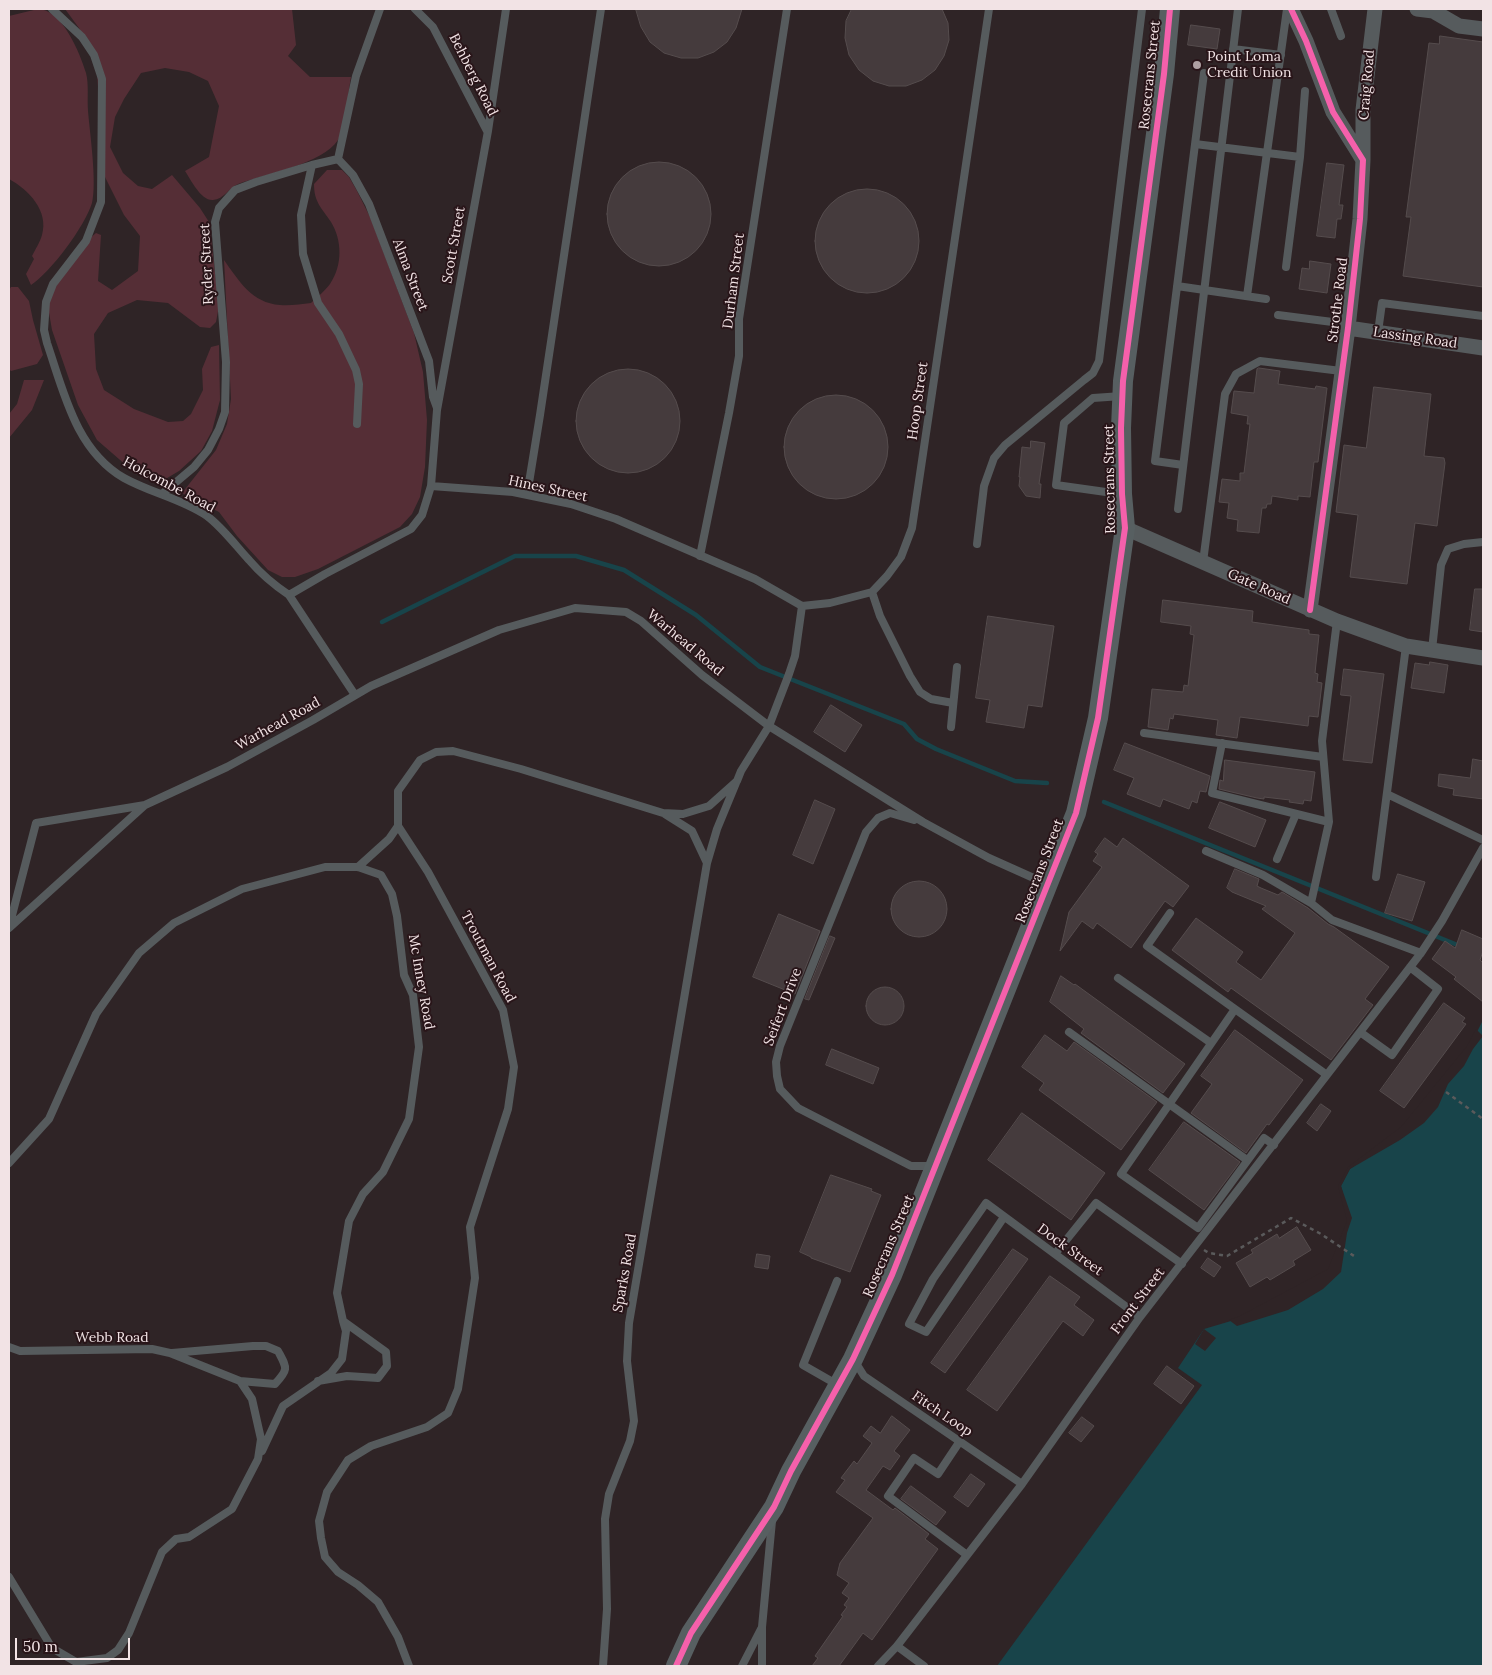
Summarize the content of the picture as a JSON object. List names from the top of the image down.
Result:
{
  "streets": {
    "street": [
      "Rosecrans Street",
      "Craig Road",
      "Strothe Road",
      "Lassing Road",
      "Gate Road"
    ],
    "lane": [
      "Behberg Road",
      "Scott Street",
      "Ryder Street",
      "Alma Street",
      "Durham Street",
      "Hoop Street",
      "Holcombe Road",
      "Hines Street",
      "Warhead Road",
      "Troutman Road",
      "Mc Inney Road",
      "Seifert Drive",
      "Dock Street",
      "Sparks Road",
      "Front Street",
      "Webb Road",
      "Fitch Loop"
    ]
  },
  "crossings": [
    ["Behberg Road", "Scott Street"],
    ["Rosecrans Street", "Gate Road"],
    ["Rosecrans Street", "Warhead Road"],
    ["Rosecrans Street", "Seifert Drive"],
    ["Rosecrans Street", "Fitch Loop"],
    ["Craig Road", "Strothe Road"],
    ["Scott Street", "Alma Street"],
    ["Scott Street", "Hines Street"],
    ["Ryder Street", "Alma Street"],
    ["Ryder Street", "Holcombe Road"],
    ["Durham Street", "Hines Street"],
    ["Strothe Road", "Lassing Road"],
    ["Strothe Road", "Gate Road"],
    ["Warhead Road", "Seifert Drive"],
    ["Dock Street", "Front Street"],
    ["Front Street", "Fitch Loop"]
  ],
  "places": ["Point Loma Credit Union"],
  "scale_bar": "50 m"
}
